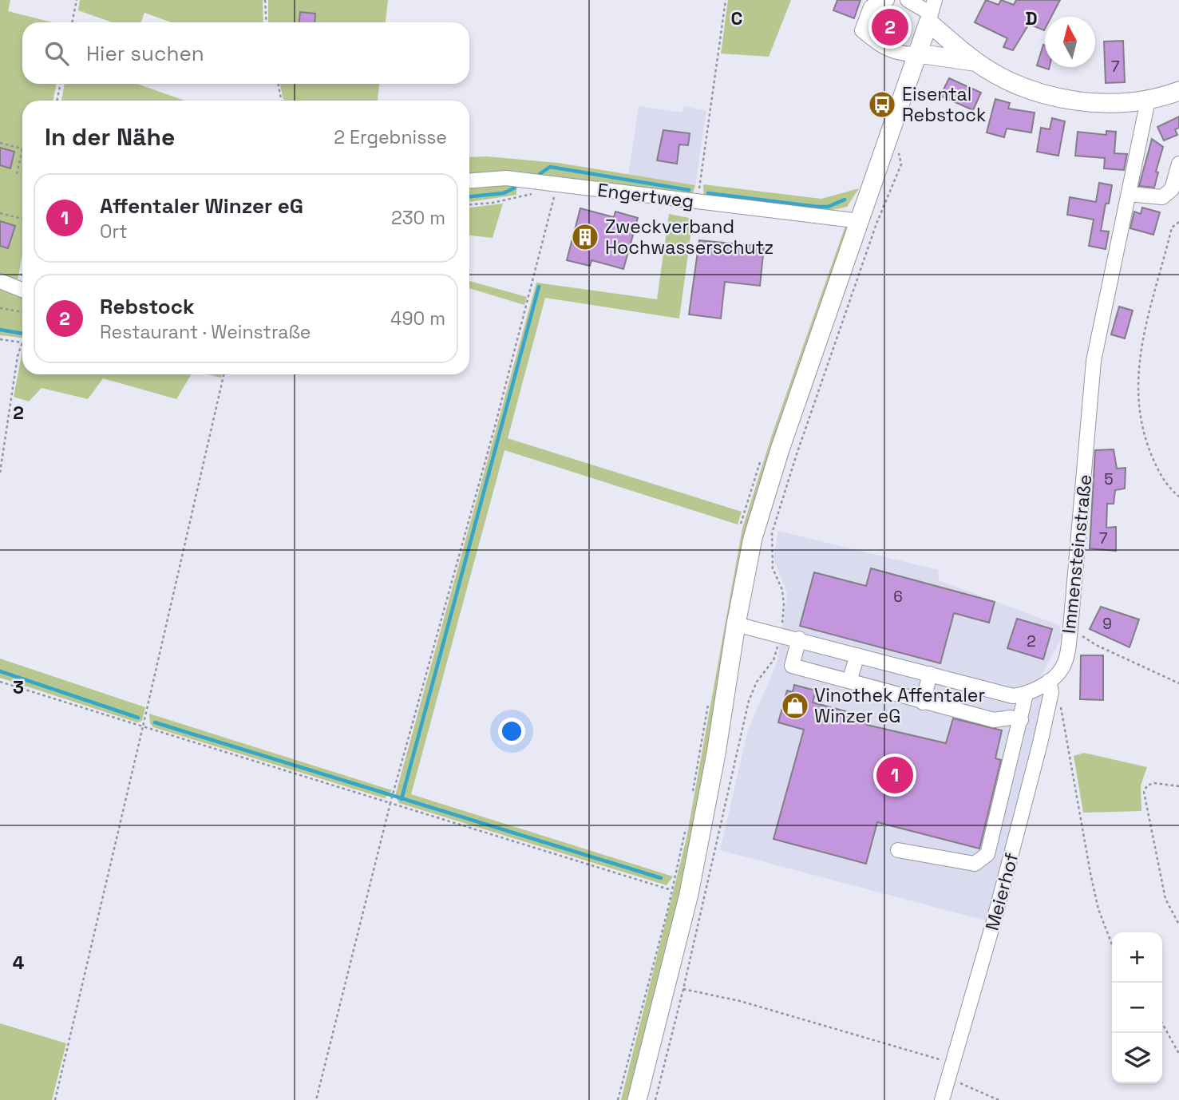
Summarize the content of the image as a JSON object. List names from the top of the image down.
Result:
{
  "streets": {
    "street": ["Engertweg", "Immensteinstraße", "Meierhof"]
  },
  "crossings": [
    ["Immensteinstraße", "Meierhof"]
  ],
  "places": {
    "bus stop": ["Eisental Rebstock"],
    "building": ["Zweckverband Hochwasserschutz"],
    "shop": ["Vinothek Affentaler Winzer eG"]
  },
  "house_numbers": [
    "7",
    "5",
    "7",
    "6",
    "9",
    "2"
  ],
  "north": "top",
  "page": {
    "pins": ["2", "1"],
    "search": "Hier suchen",
    "heading": ["In der Nähe", "2 Ergebnisse"],
    "list": [
      {
        "mark": "1",
        "name": "Affentaler Winzer eG",
        "note": "Ort",
        "value": "230 m"
      },
      {
        "mark": "2",
        "name": "Rebstock",
        "note": "Restaurant · Weinstraße",
        "value": "490 m"
      }
    ],
    "map_buttons": ["+", "−"]
  },
  "grid": {
    "columns": ["C", "D"],
    "rows": ["2", "3", "4"]
  }
}
